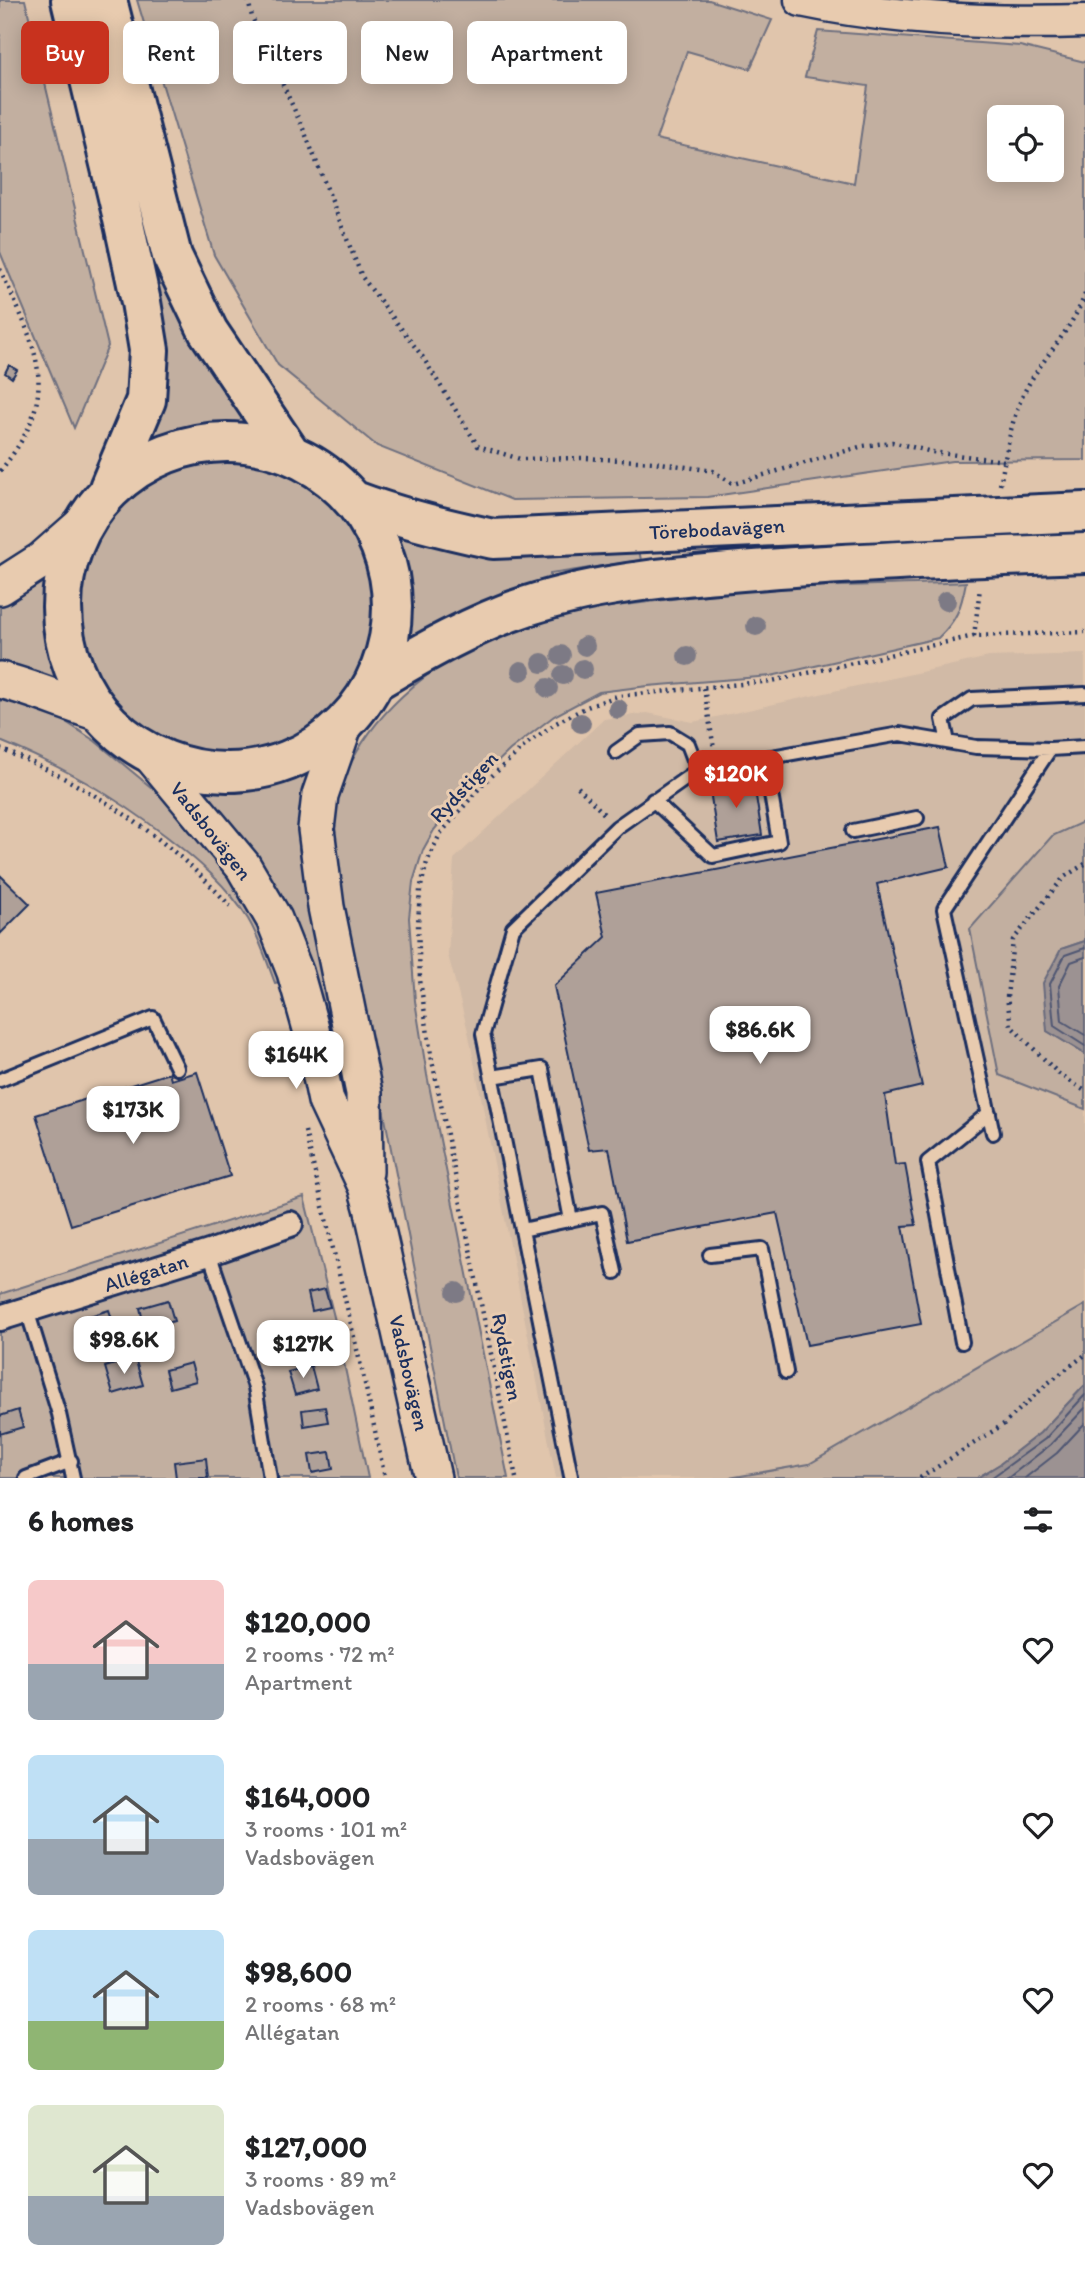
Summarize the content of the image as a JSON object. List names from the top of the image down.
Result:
{
  "streets": {
    "highway": ["Törebodavägen"],
    "main road": ["Vadsbovägen"],
    "street": ["Allégatan"],
    "path": ["Rydstigen"]
  },
  "page": {
    "chip": [
      "Buy",
      "Rent",
      "Filters",
      "New",
      "Apartment"
    ],
    "price": [
      "$120K",
      "$86.6K",
      "$164K",
      "$173K",
      "$98.6K",
      "$127K"
    ],
    "heading": "6 homes",
    "list": [
      {
        "name": "$120,000",
        "note": "2 rooms · 72 m² · Apartment"
      },
      {
        "name": "$164,000",
        "note": "3 rooms · 101 m² · Vadsbovägen"
      },
      {
        "name": "$98,600",
        "note": "2 rooms · 68 m² · Allégatan"
      },
      {
        "name": "$127,000",
        "note": "3 rooms · 89 m² · Vadsbovägen"
      }
    ]
  }
}
